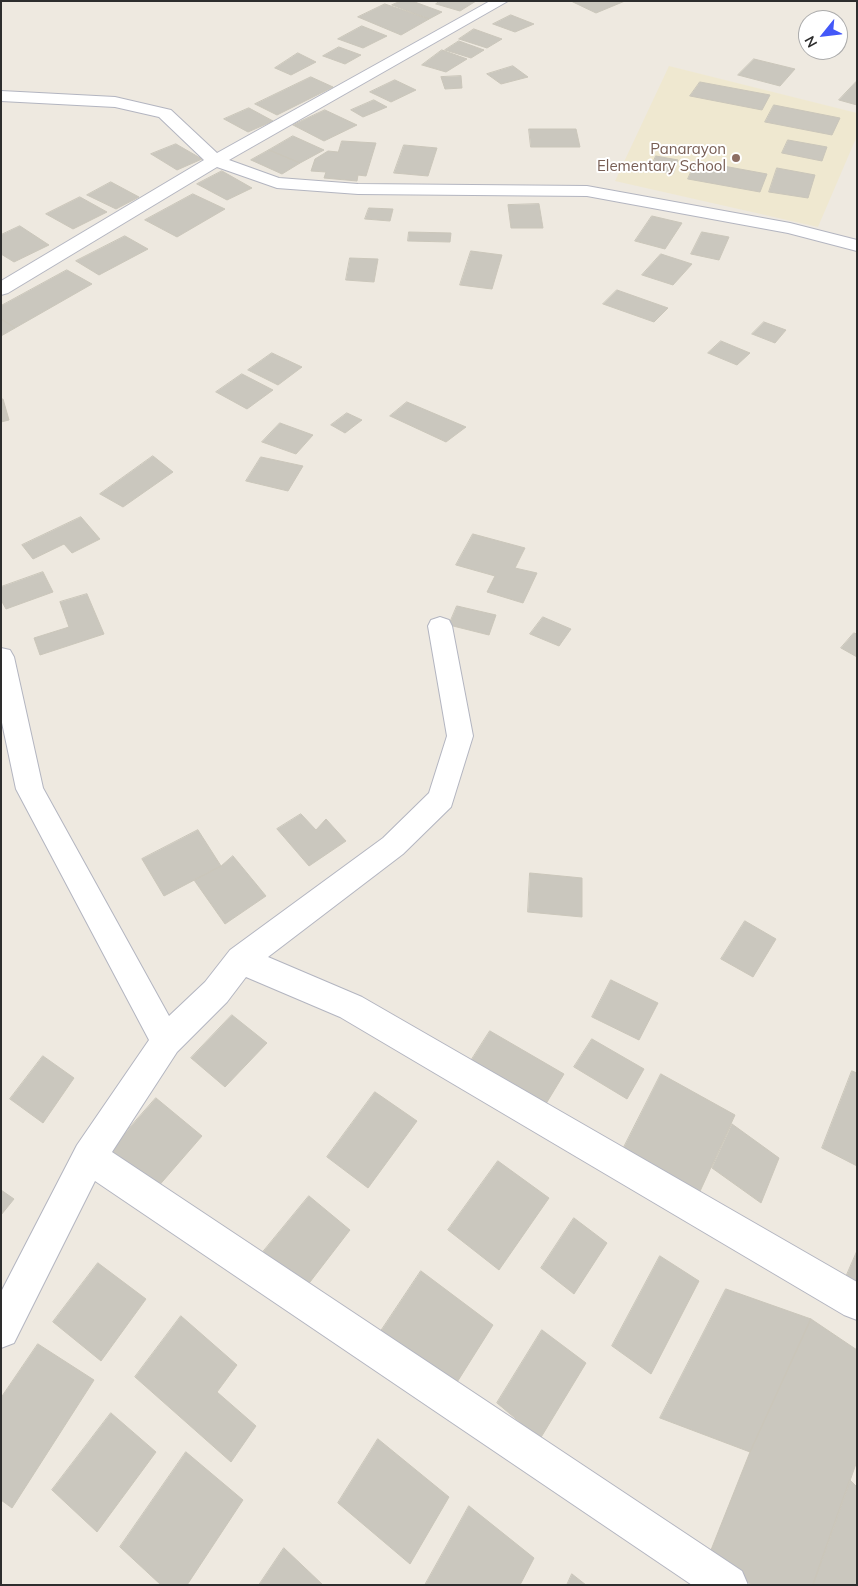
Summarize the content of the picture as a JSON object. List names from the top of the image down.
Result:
{
  "places": ["Panarayon Elementary School"],
  "north": "bottom left"
}
